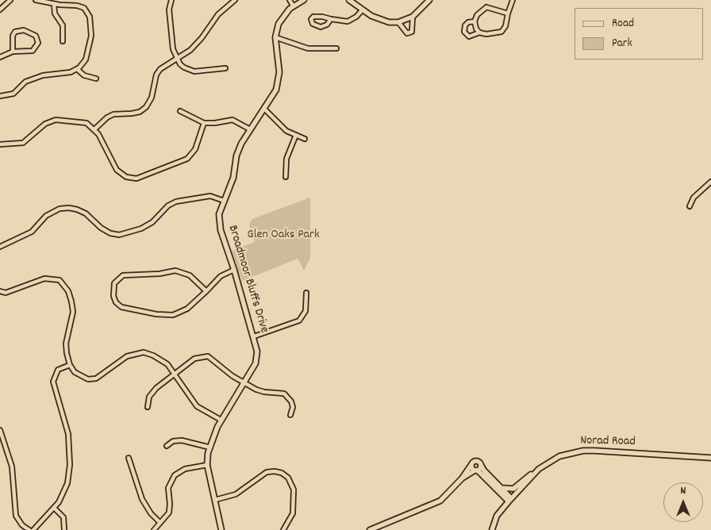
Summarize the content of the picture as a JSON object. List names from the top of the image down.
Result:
{
  "streets": {
    "street": ["Broadmoor Bluffs Drive", "Norad Road"]
  },
  "parks": ["Glen Oaks Park"],
  "legend": ["Road", "Park"],
  "north": "top"
}
